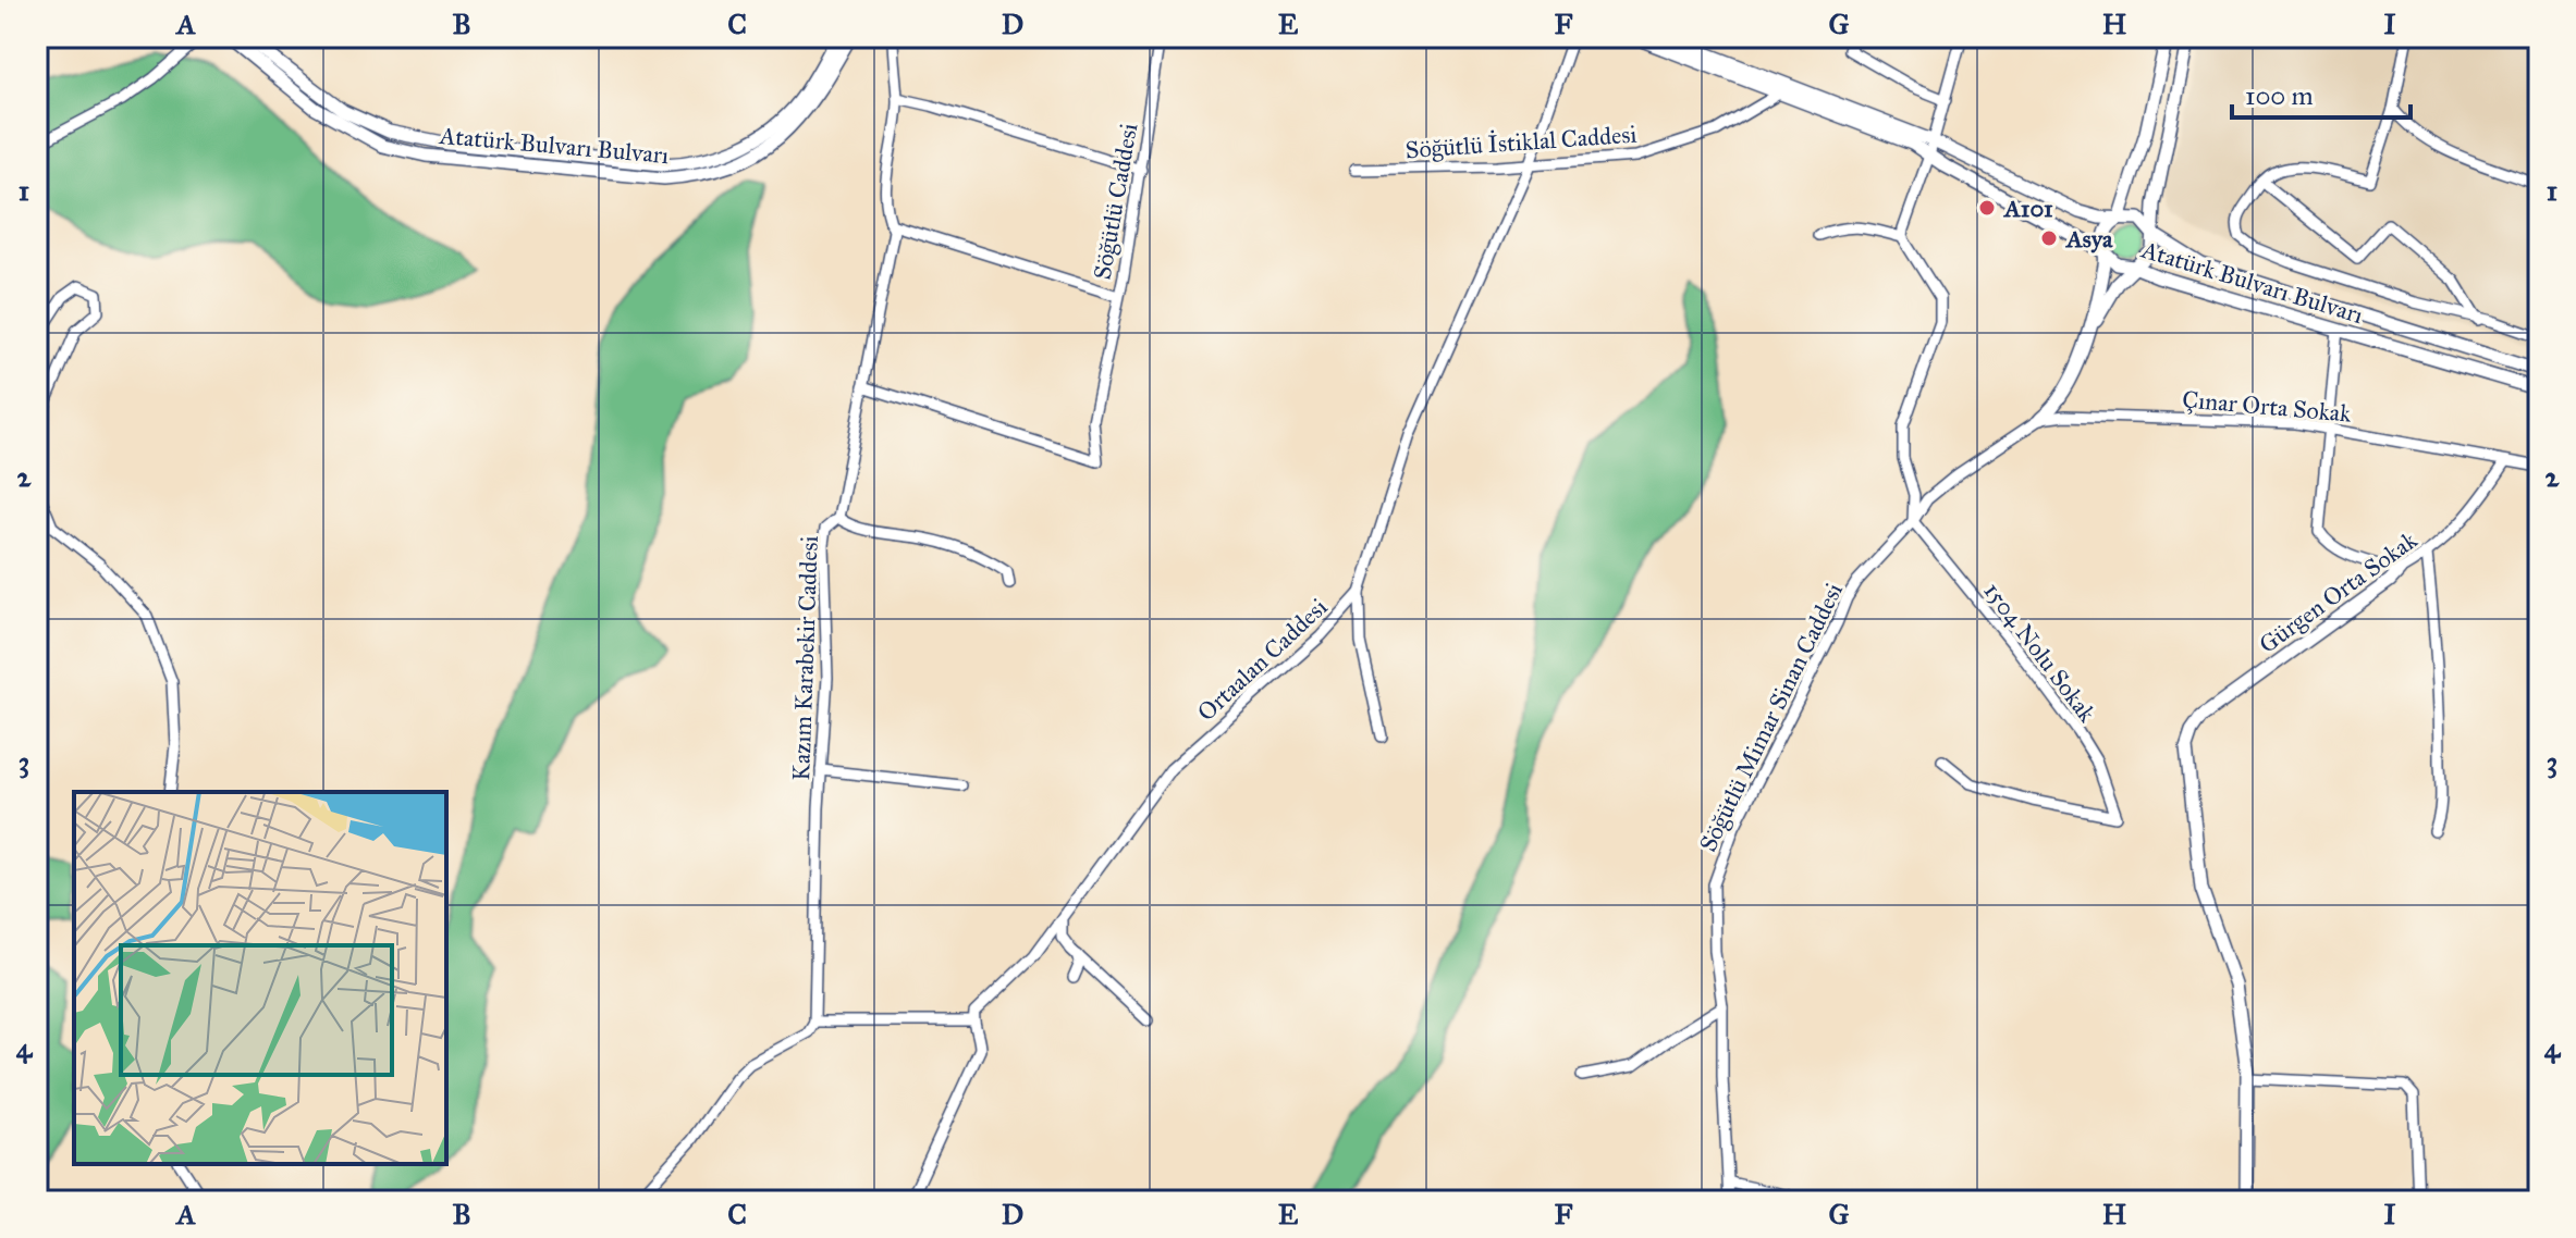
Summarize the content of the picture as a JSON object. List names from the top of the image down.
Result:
{
  "streets": {
    "street": [
      "Söğütlü İstiklal Caddesi",
      "Atatürk Bulvarı Bulvarı",
      "Söğütlü Caddesi",
      "Çınar Orta Sokak",
      "Gürgen Orta Sokak",
      "1504 Nolu Sokak",
      "Kazım Karabekir Caddesi",
      "Ortaalan Caddesi",
      "Söğütlü Mimar Sinan Caddesi"
    ]
  },
  "crossings": [
    ["Söğütlü İstiklal Caddesi", "Atatürk Bulvarı Bulvarı"],
    ["Söğütlü İstiklal Caddesi", "Ortaalan Caddesi"],
    ["Söğütlü Caddesi", "Kazım Karabekir Caddesi"],
    ["Çınar Orta Sokak", "Gürgen Orta Sokak"],
    ["Çınar Orta Sokak", "Söğütlü Mimar Sinan Caddesi"],
    ["1504 Nolu Sokak", "Söğütlü Mimar Sinan Caddesi"]
  ],
  "places": ["A101", "Asya"],
  "scale_bar": "100 m",
  "grid": {
    "columns": [
      "A",
      "B",
      "C",
      "D",
      "E",
      "F",
      "G",
      "H",
      "I"
    ],
    "rows": [
      "1",
      "2",
      "3",
      "4"
    ]
  }
}
